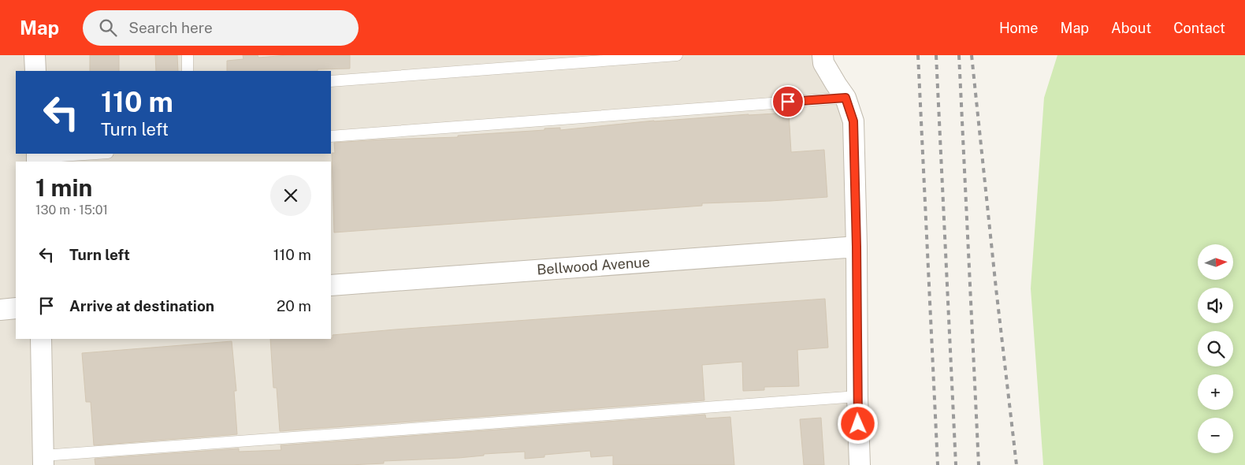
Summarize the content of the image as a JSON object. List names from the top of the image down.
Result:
{
  "streets": {
    "street": ["Bellwood Avenue"]
  },
  "north": "right",
  "page": {
    "header": "Map",
    "search": "Search here",
    "nav": [
      "Home",
      "Map",
      "About",
      "Contact"
    ],
    "turn": ["110 m", "Turn left"],
    "heading": ["1 min", "130 m · 15:01"],
    "list": [
      {
        "name": "Turn left",
        "value": "110 m"
      },
      {
        "name": "Arrive at destination",
        "value": "20 m"
      }
    ],
    "map_buttons": ["+", "−"]
  }
}
